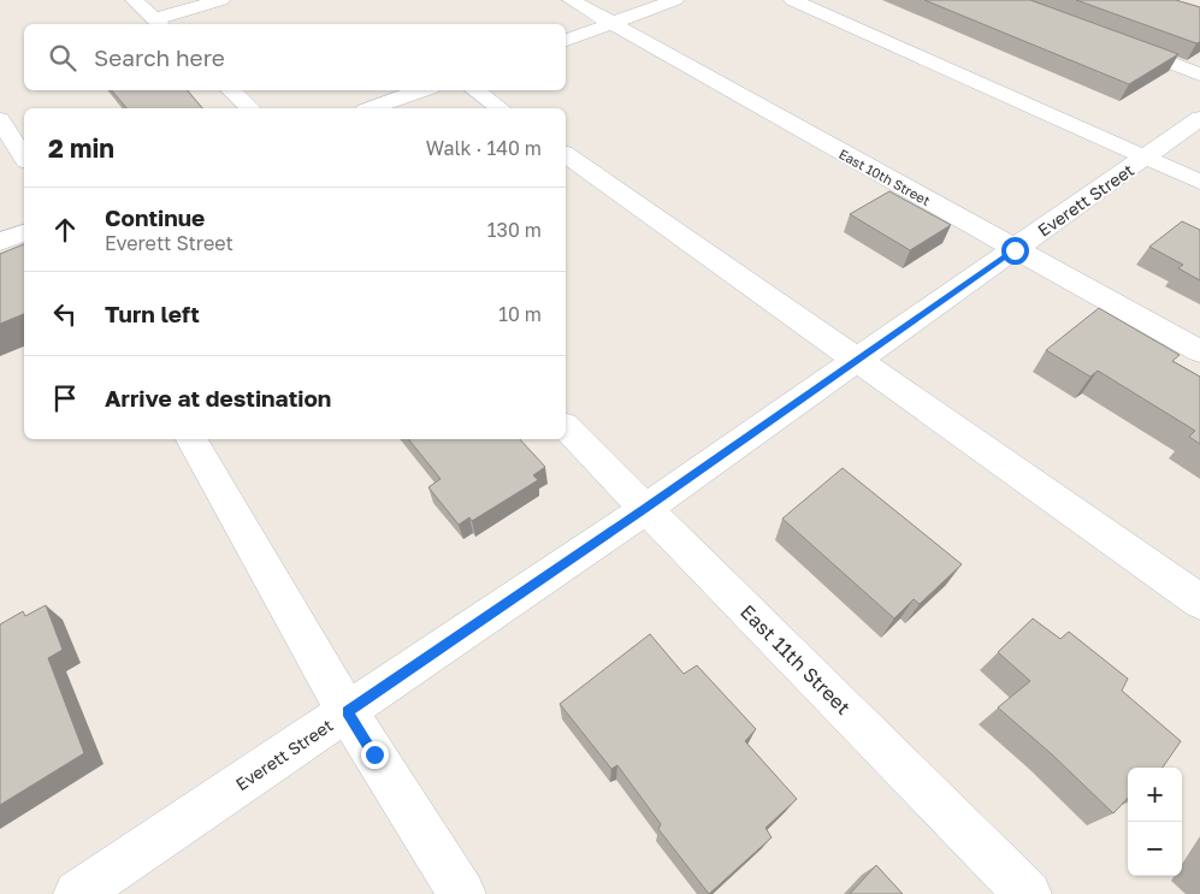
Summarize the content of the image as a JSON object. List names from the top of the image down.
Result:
{
  "streets": {
    "street": ["East 10th Street", "Everett Street", "East 11th Street"]
  },
  "crossings": [
    ["East 10th Street", "Everett Street"],
    ["Everett Street", "East 11th Street"]
  ],
  "page": {
    "search": "Search here",
    "heading": ["2 min", "Walk · 140 m"],
    "list": [
      ["Continue", "Everett Street", "130 m"],
      ["Turn left", "10 m"],
      "Arrive at destination"
    ],
    "map_buttons": ["+", "−"]
  }
}
